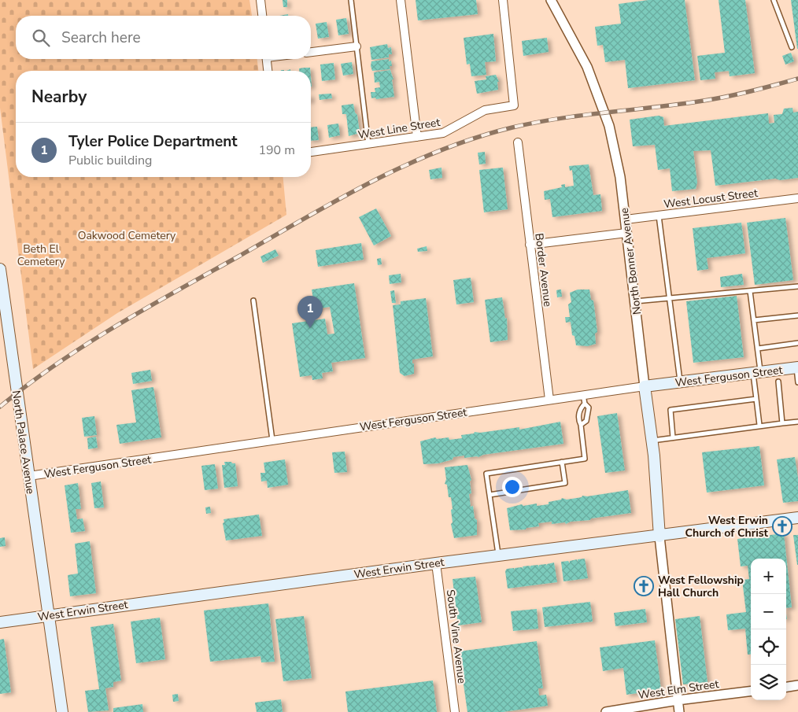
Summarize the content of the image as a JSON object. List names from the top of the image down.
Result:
{
  "streets": {
    "main road": [
      "North Bonner Avenue",
      "West Ferguson Street",
      "North Palace Avenue",
      "West Erwin Street"
    ],
    "street": [
      "West Line Street",
      "West Locust Street",
      "Border Avenue",
      "South Vine Avenue",
      "West Elm Street"
    ]
  },
  "crossings": [
    ["West Locust Street", "North Bonner Avenue"],
    ["North Bonner Avenue", "West Ferguson Street"],
    ["North Bonner Avenue", "West Erwin Street"],
    ["Border Avenue", "West Ferguson Street"],
    ["West Ferguson Street", "North Palace Avenue"],
    ["North Palace Avenue", "West Erwin Street"],
    ["West Erwin Street", "South Vine Avenue"]
  ],
  "parks": ["Oakwood Cemetery", "Beth El Cemetery"],
  "places": {
    "church": ["West Erwin Church of Christ", "West Fellowship Hall Church"]
  },
  "page": {
    "search": "Search here",
    "heading": "Nearby",
    "list": [
      {
        "mark": "1",
        "name": "Tyler Police Department",
        "note": "Public building",
        "value": "190 m"
      }
    ],
    "pins": "1",
    "map_buttons": ["+", "−"]
  }
}
